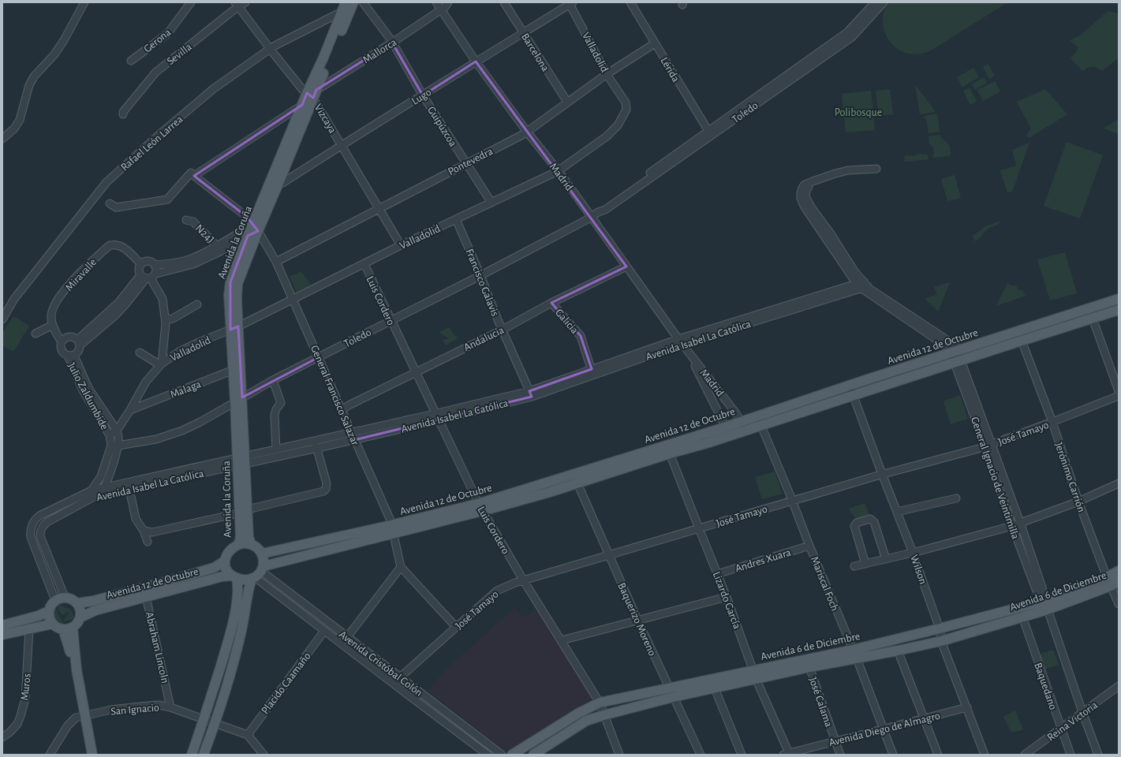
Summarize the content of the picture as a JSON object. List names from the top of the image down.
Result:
{
  "streets": {
    "main road": ["Avenida la Coruña", "Avenida 12 de Octubre", "Avenida 6 de Diciembre"],
    "street": [
      "Gerona",
      "Mallorca",
      "Barcelona",
      "Valladolid",
      "Sevilla",
      "Lérida",
      "Lugo",
      "Toledo",
      "Vizcaya",
      "Guipúzcoa",
      "Rafael León Larrea",
      "Pontevedra",
      "Madrid",
      "N24J",
      "Miravalle",
      "Francisco Galavis",
      "Luis Cordero",
      "Galicia",
      "Andalucia",
      "Avenida Isabel La Católica",
      "Malaga",
      "General Francisco Salazar",
      "Julio Zaldumbide",
      "José Tamayo",
      "Jerónimo Carrión",
      "General Ignacio de Veintimilla",
      "Andres Xuara",
      "Wilson",
      "Mariscal Foch",
      "Lizardo García",
      "Baquerizo Moreno",
      "Abraham Lincoln",
      "Avenida Cristóbal Colón",
      "Placido Caamaño",
      "Baquedano",
      "Muros",
      "José Calama",
      "San Ignacio",
      "Reina Victoria",
      "Avenida Diego de Almagro"
    ]
  },
  "crossings": [
    ["Mallorca", "Vizcaya"],
    ["Mallorca", "Guipúzcoa"],
    ["Mallorca", "Madrid"],
    ["Mallorca", "Avenida la Coruña"],
    ["Barcelona", "Lugo"],
    ["Barcelona", "Pontevedra"],
    ["Valladolid", "Lugo"],
    ["Valladolid", "Vizcaya"],
    ["Valladolid", "Guipúzcoa"],
    ["Valladolid", "Pontevedra"],
    ["Valladolid", "Madrid"],
    ["Valladolid", "Avenida la Coruña"],
    ["Valladolid", "Francisco Galavis"],
    ["Valladolid", "Luis Cordero"],
    ["Valladolid", "Malaga"],
    ["Valladolid", "General Francisco Salazar"],
    ["Valladolid", "Julio Zaldumbide"],
    ["Sevilla", "Vizcaya"],
    ["Lérida", "Toledo"],
    ["Lérida", "Pontevedra"],
    ["Lugo", "Vizcaya"],
    ["Lugo", "Guipúzcoa"],
    ["Lugo", "Madrid"],
    ["Lugo", "Avenida la Coruña"],
    ["Toledo", "Madrid"],
    ["Toledo", "Avenida la Coruña"],
    ["Toledo", "Francisco Galavis"],
    ["Toledo", "Luis Cordero"],
    ["Toledo", "General Francisco Salazar"],
    ["Vizcaya", "Rafael León Larrea"],
    ["Vizcaya", "Pontevedra"],
    ["Vizcaya", "Avenida la Coruña"],
    ["Guipúzcoa", "Pontevedra"],
    ["Rafael León Larrea", "Avenida la Coruña"],
    ["Pontevedra", "Madrid"],
    ["Pontevedra", "General Francisco Salazar"],
    ["Madrid", "Andalucia"],
    ["Madrid", "Avenida Isabel La Católica"],
    ["Madrid", "Avenida 12 de Octubre"],
    ["Avenida la Coruña", "Avenida Isabel La Católica"],
    ["Avenida la Coruña", "Avenida 12 de Octubre"],
    ["Avenida la Coruña", "Malaga"],
    ["Avenida la Coruña", "General Francisco Salazar"],
    ["Avenida la Coruña", "Avenida Cristóbal Colón"],
    ["Miravalle", "Julio Zaldumbide"],
    ["Francisco Galavis", "Andalucia"],
    ["Francisco Galavis", "Avenida Isabel La Católica"],
    ["Luis Cordero", "Andalucia"],
    ["Luis Cordero", "Avenida Isabel La Católica"],
    ["Luis Cordero", "Avenida 12 de Octubre"],
    ["Luis Cordero", "José Tamayo"],
    ["Luis Cordero", "Avenida 6 de Diciembre"],
    ["Galicia", "Andalucia"],
    ["Galicia", "Avenida Isabel La Católica"],
    ["Andalucia", "General Francisco Salazar"],
    ["Avenida Isabel La Católica", "Avenida 12 de Octubre"],
    ["Avenida Isabel La Católica", "General Francisco Salazar"],
    ["Avenida 12 de Octubre", "General Francisco Salazar"],
    ["Avenida 12 de Octubre", "Jerónimo Carrión"],
    ["Avenida 12 de Octubre", "General Ignacio de Veintimilla"],
    ["Avenida 12 de Octubre", "Wilson"],
    ["Avenida 12 de Octubre", "Mariscal Foch"],
    ["Avenida 12 de Octubre", "Lizardo García"],
    ["Avenida 12 de Octubre", "Baquerizo Moreno"],
    ["Avenida 12 de Octubre", "Abraham Lincoln"],
    ["Avenida 12 de Octubre", "Avenida Cristóbal Colón"],
    ["José Tamayo", "Jerónimo Carrión"],
    ["José Tamayo", "General Ignacio de Veintimilla"],
    ["José Tamayo", "Wilson"],
    ["José Tamayo", "Mariscal Foch"],
    ["José Tamayo", "Lizardo García"],
    ["José Tamayo", "Baquerizo Moreno"],
    ["José Tamayo", "Avenida Cristóbal Colón"],
    ["Jerónimo Carrión", "Avenida 6 de Diciembre"],
    ["General Ignacio de Veintimilla", "Avenida 6 de Diciembre"],
    ["General Ignacio de Veintimilla", "Reina Victoria"],
    ["Andres Xuara", "Mariscal Foch"],
    ["Andres Xuara", "Lizardo García"],
    ["Wilson", "Avenida 6 de Diciembre"],
    ["Wilson", "Avenida Diego de Almagro"],
    ["Mariscal Foch", "Avenida 6 de Diciembre"],
    ["Mariscal Foch", "Avenida Diego de Almagro"],
    ["Avenida 6 de Diciembre", "Lizardo García"],
    ["Avenida 6 de Diciembre", "Baquerizo Moreno"],
    ["Avenida 6 de Diciembre", "Baquedano"],
    ["Avenida 6 de Diciembre", "José Calama"],
    ["Lizardo García", "Avenida Diego de Almagro"],
    ["Abraham Lincoln", "San Ignacio"],
    ["Avenida Cristóbal Colón", "Placido Caamaño"],
    ["Placido Caamaño", "San Ignacio"],
    ["Baquedano", "Reina Victoria"],
    ["José Calama", "Avenida Diego de Almagro"]
  ],
  "parks": ["Polibosque"]
}
